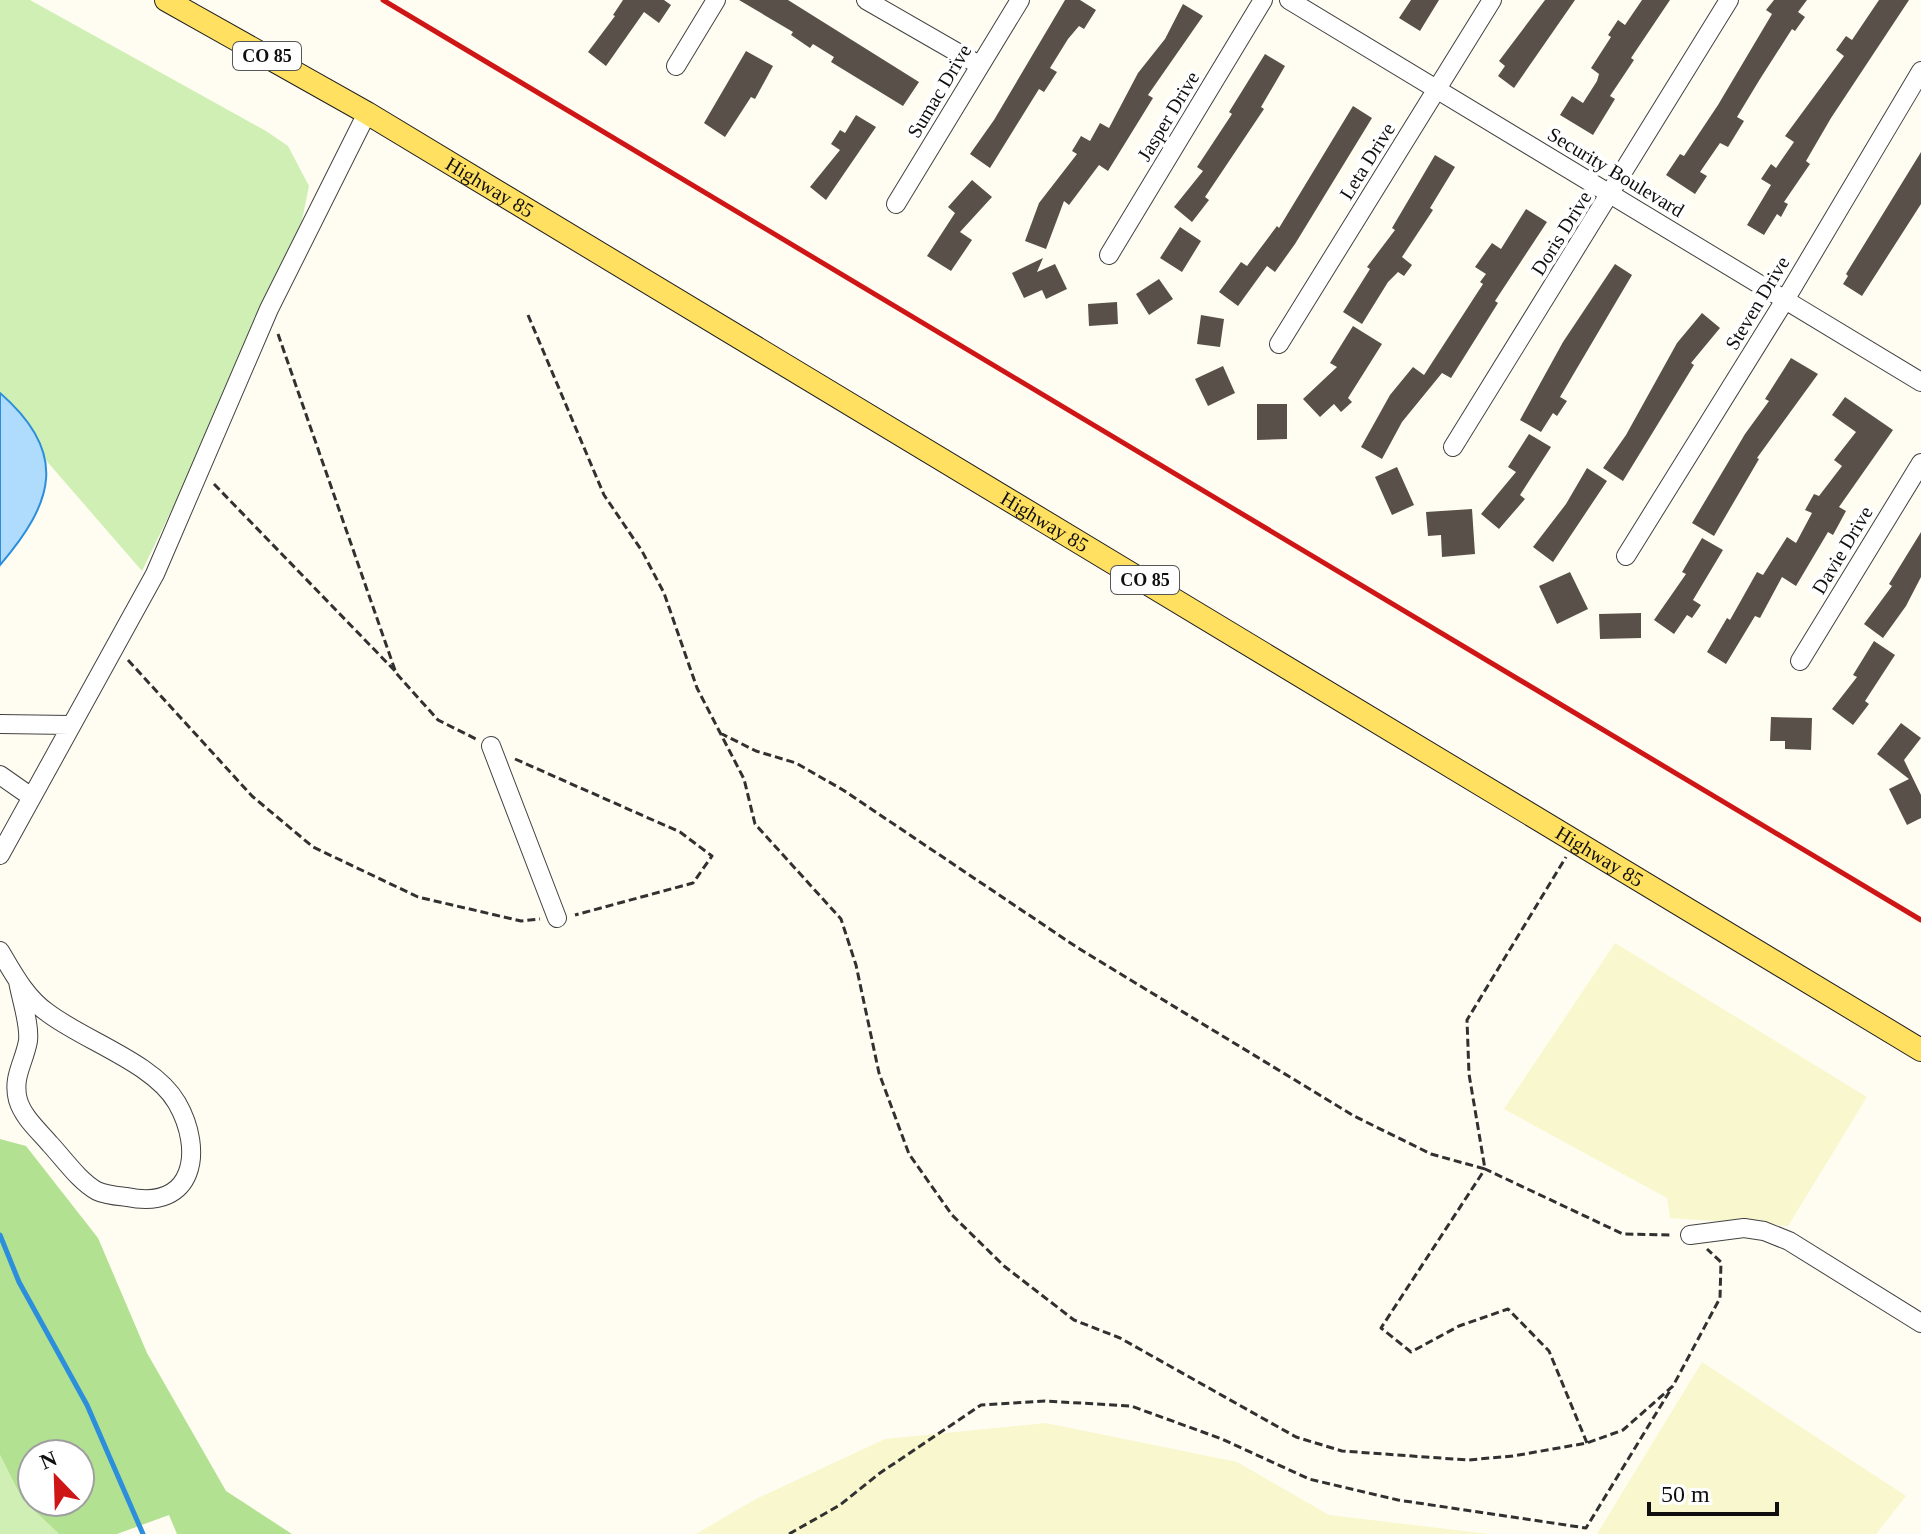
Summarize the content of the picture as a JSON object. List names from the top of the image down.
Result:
{
  "streets": {
    "main road": ["CO 85", "Highway 85"],
    "street": [
      "Sumac Drive",
      "Jasper Drive",
      "Leta Drive",
      "Security Boulevard",
      "Doris Drive",
      "Steven Drive",
      "Davie Drive"
    ]
  },
  "crossings": [
    ["Leta Drive", "Security Boulevard"],
    ["Security Boulevard", "Doris Drive"],
    ["Security Boulevard", "Steven Drive"]
  ],
  "scale_bar": "50 m",
  "north": "top left"
}
